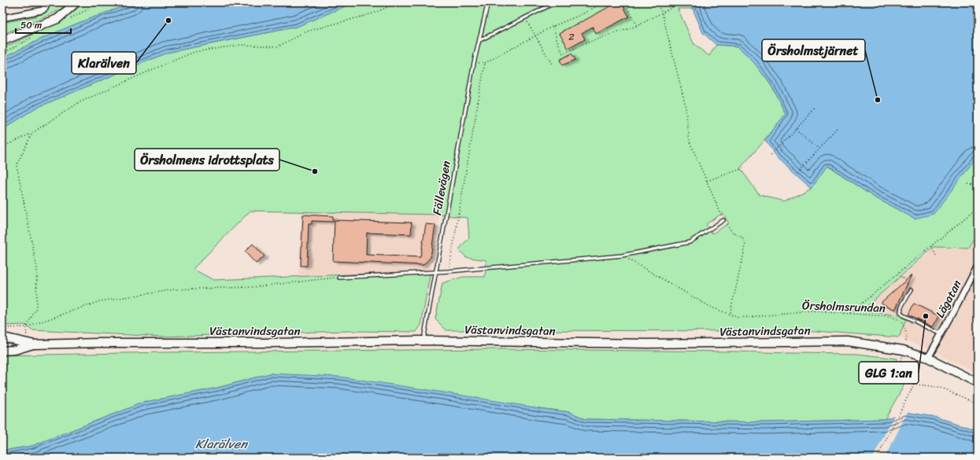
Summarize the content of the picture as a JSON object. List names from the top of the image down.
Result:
{
  "streets": {
    "street": ["Lägatan", "Västanvindsgatan"],
    "lane": ["Fällevägen"],
    "path": ["Örsholmsrundan"]
  },
  "crossings": [
    ["Fällevägen", "Västanvindsgatan"],
    ["Lägatan", "Västanvindsgatan"],
    ["Örsholmsrundan", "Västanvindsgatan"]
  ],
  "water": ["Klarälven"],
  "places": [
    "Klarälven",
    "Örsholmstjärnet",
    "Örsholmens idrottsplats",
    "GLG 1:an"
  ],
  "house_numbers": ["2"],
  "scale_bar": "50 m"
}
